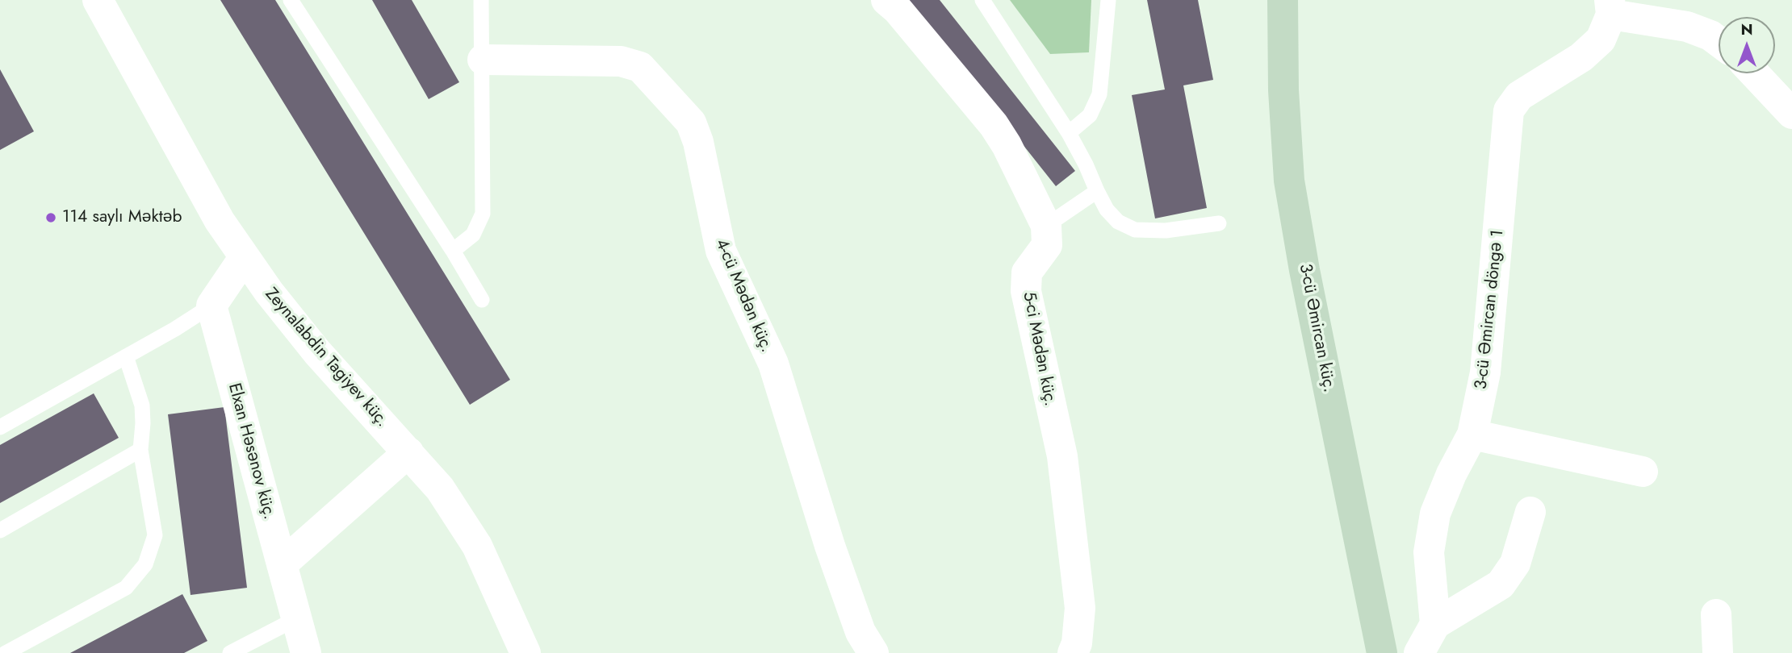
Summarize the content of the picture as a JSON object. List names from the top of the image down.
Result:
{
  "streets": {
    "main road": ["3-cü Əmircan küç."],
    "street": [
      "4-cü Mədən küç.",
      "3-cü Əmircan döngə 1",
      "5-ci Mədən küç.",
      "Zeynalabdin Tagiyev küç.",
      "Elxan Həsənov küç."
    ]
  },
  "places": ["114 saylı Məktəb"],
  "north": "top"
}
